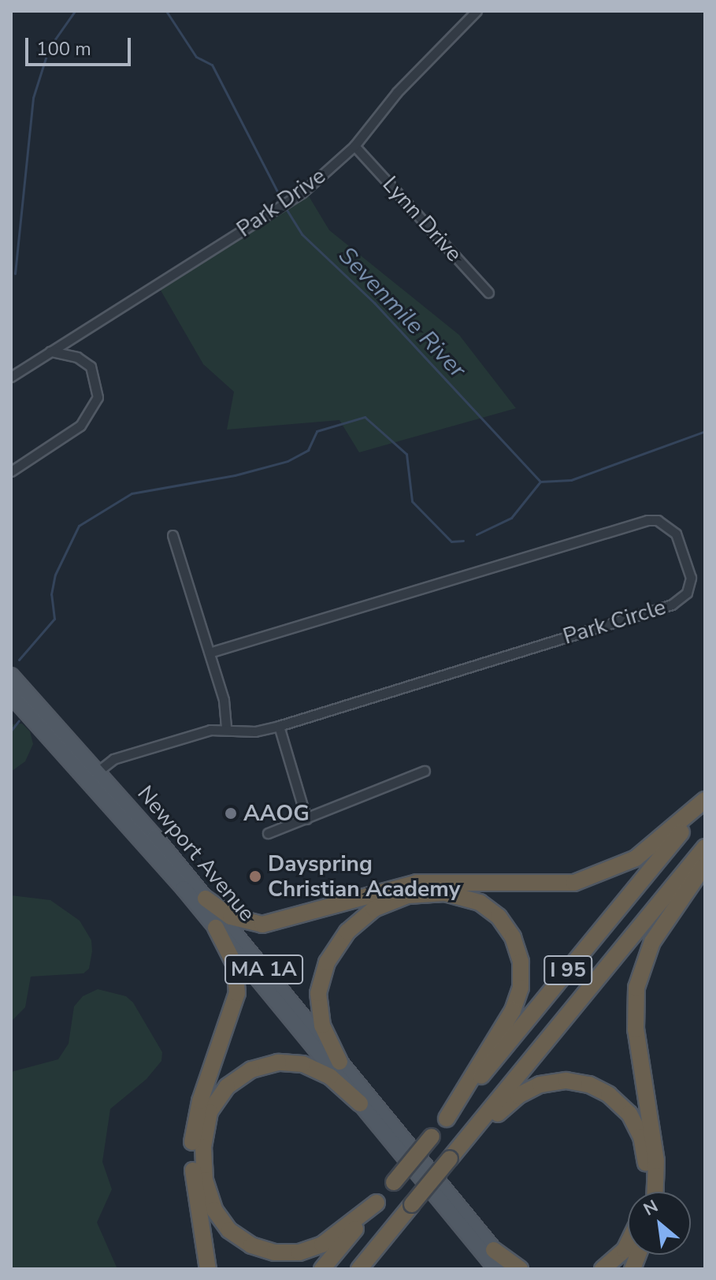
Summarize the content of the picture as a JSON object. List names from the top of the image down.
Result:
{
  "streets": {
    "highway": ["I 95"],
    "main road": ["Newport Avenue", "MA 1A"],
    "street": ["Park Drive", "Lynn Drive", "Park Circle"]
  },
  "crossings": [
    ["Park Drive", "Lynn Drive"],
    ["Park Circle", "Newport Avenue"]
  ],
  "water": ["Sevenmile River"],
  "places": ["AAOG", "Dayspring Christian Academy"],
  "scale_bar": "100 m",
  "north": "top left"
}
